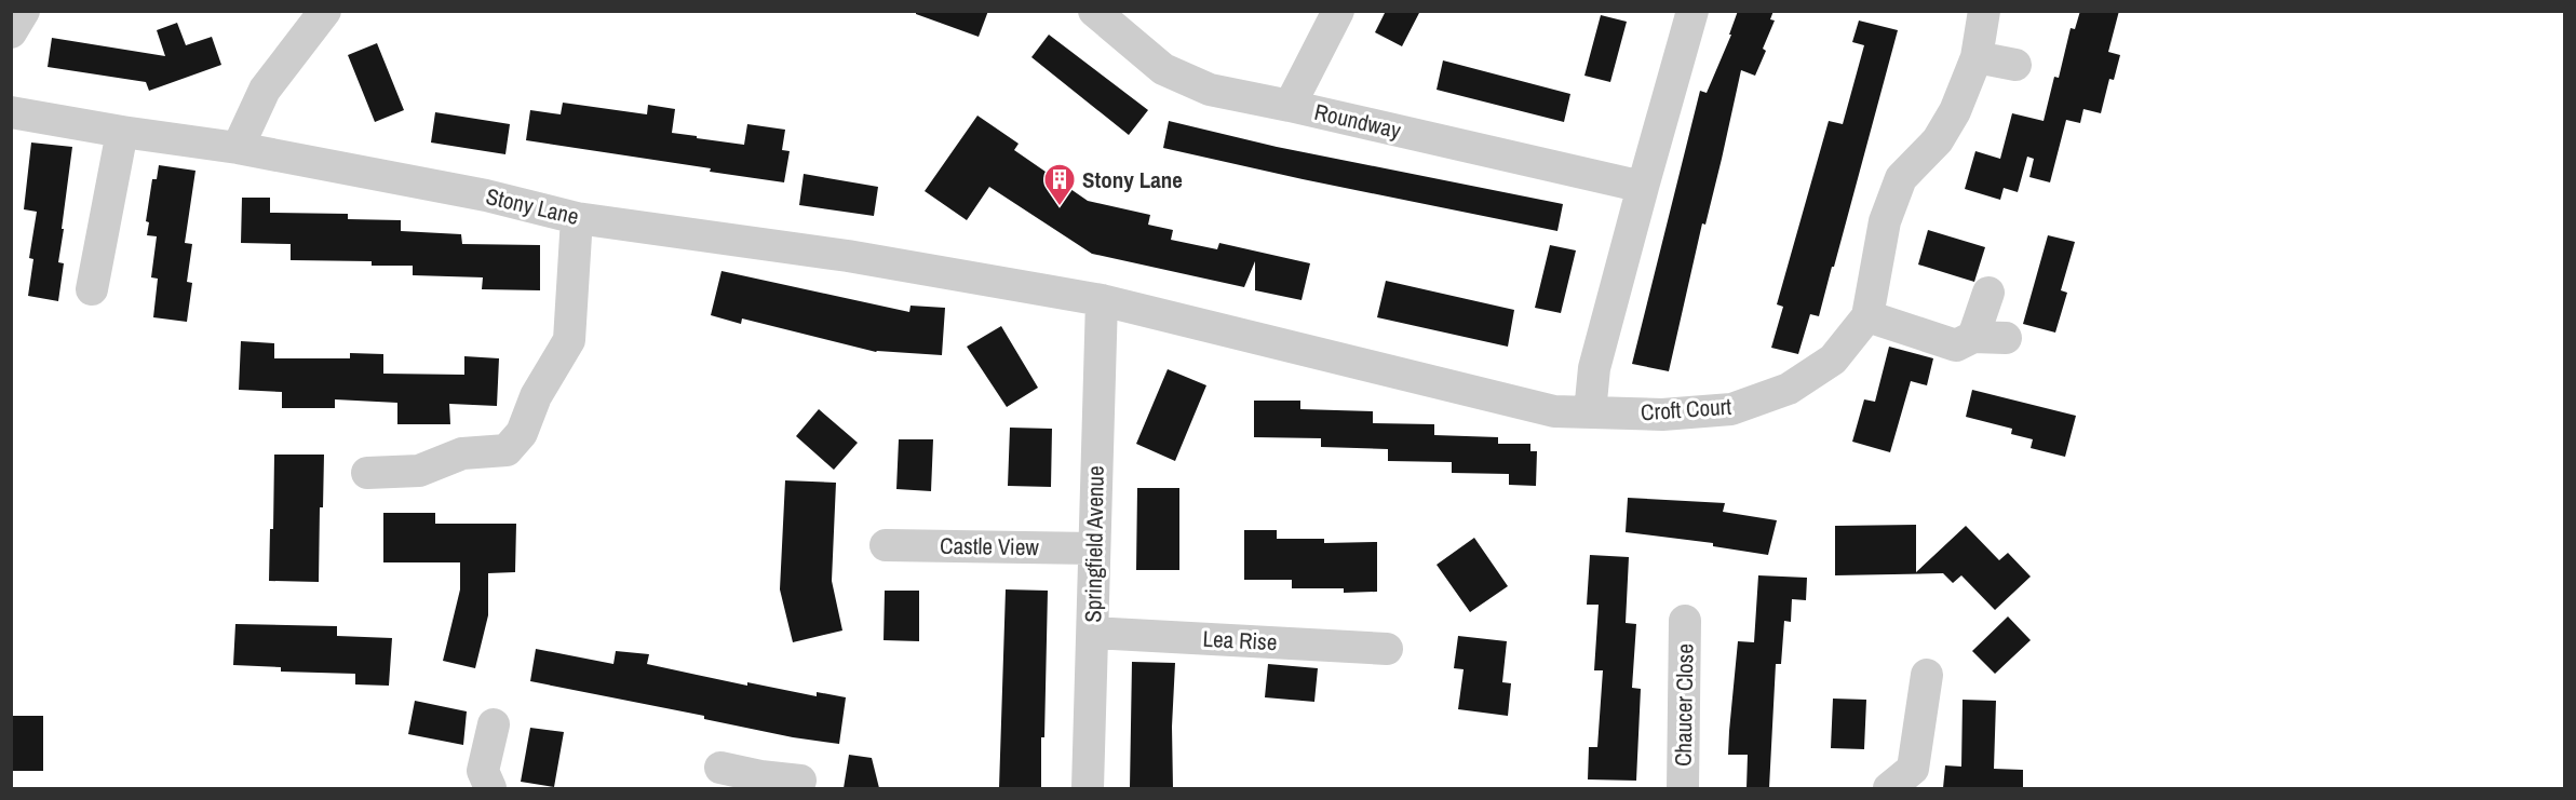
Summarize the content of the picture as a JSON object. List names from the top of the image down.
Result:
{
  "streets": {
    "street": [
      "Roundway",
      "Stony Lane",
      "Croft Court",
      "Springfield Avenue",
      "Castle View",
      "Lea Rise",
      "Chaucer Close"
    ]
  },
  "crossings": [
    ["Stony Lane", "Croft Court"],
    ["Stony Lane", "Springfield Avenue"],
    ["Springfield Avenue", "Castle View"],
    ["Springfield Avenue", "Lea Rise"]
  ],
  "places": {
    "building": ["Stony Lane"]
  }
}
